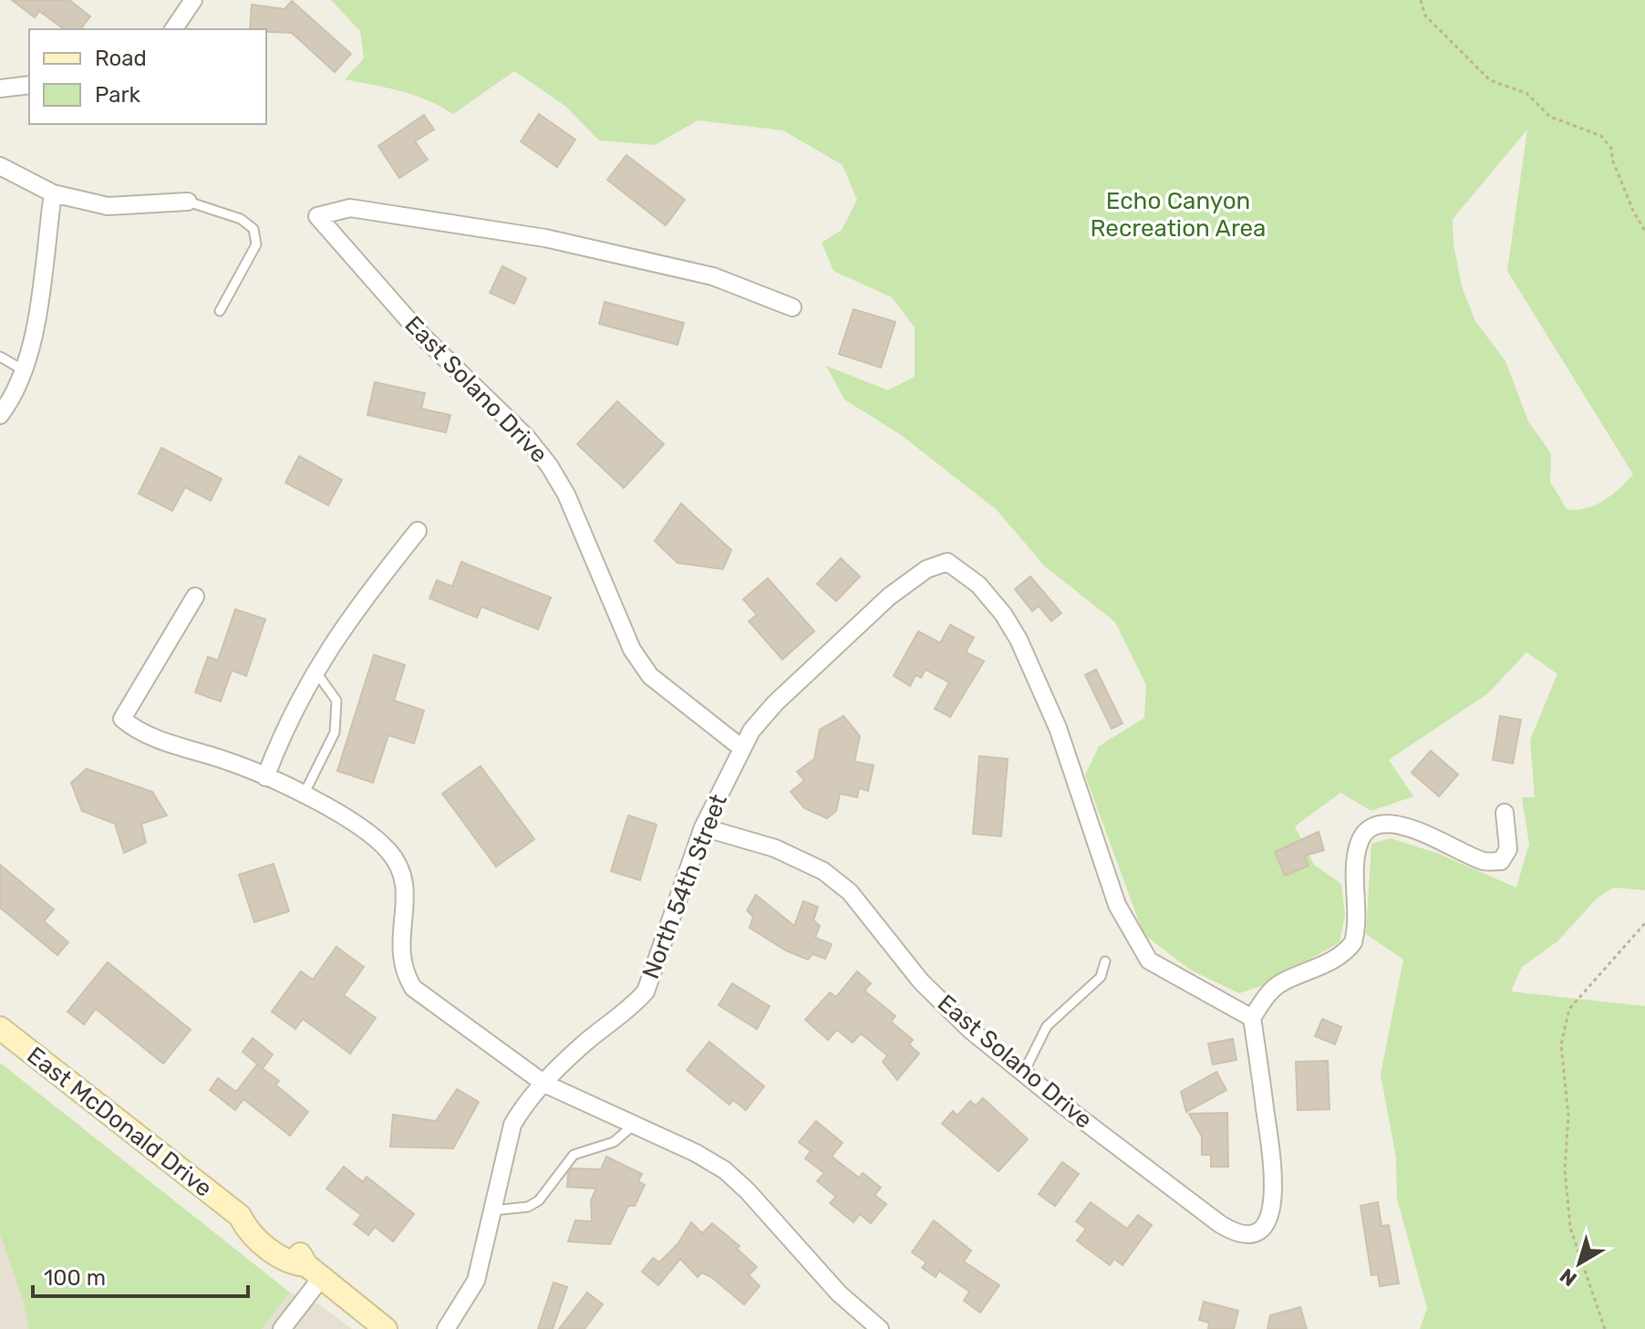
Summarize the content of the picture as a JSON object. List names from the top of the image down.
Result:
{
  "streets": {
    "street": ["East Solano Drive", "North 54th Street", "East McDonald Drive"]
  },
  "crossings": [
    ["East Solano Drive", "North 54th Street"]
  ],
  "parks": ["Echo Canyon Recreation Area"],
  "legend": ["Road", "Park"],
  "scale_bar": "100 m",
  "north": "bottom left"
}
